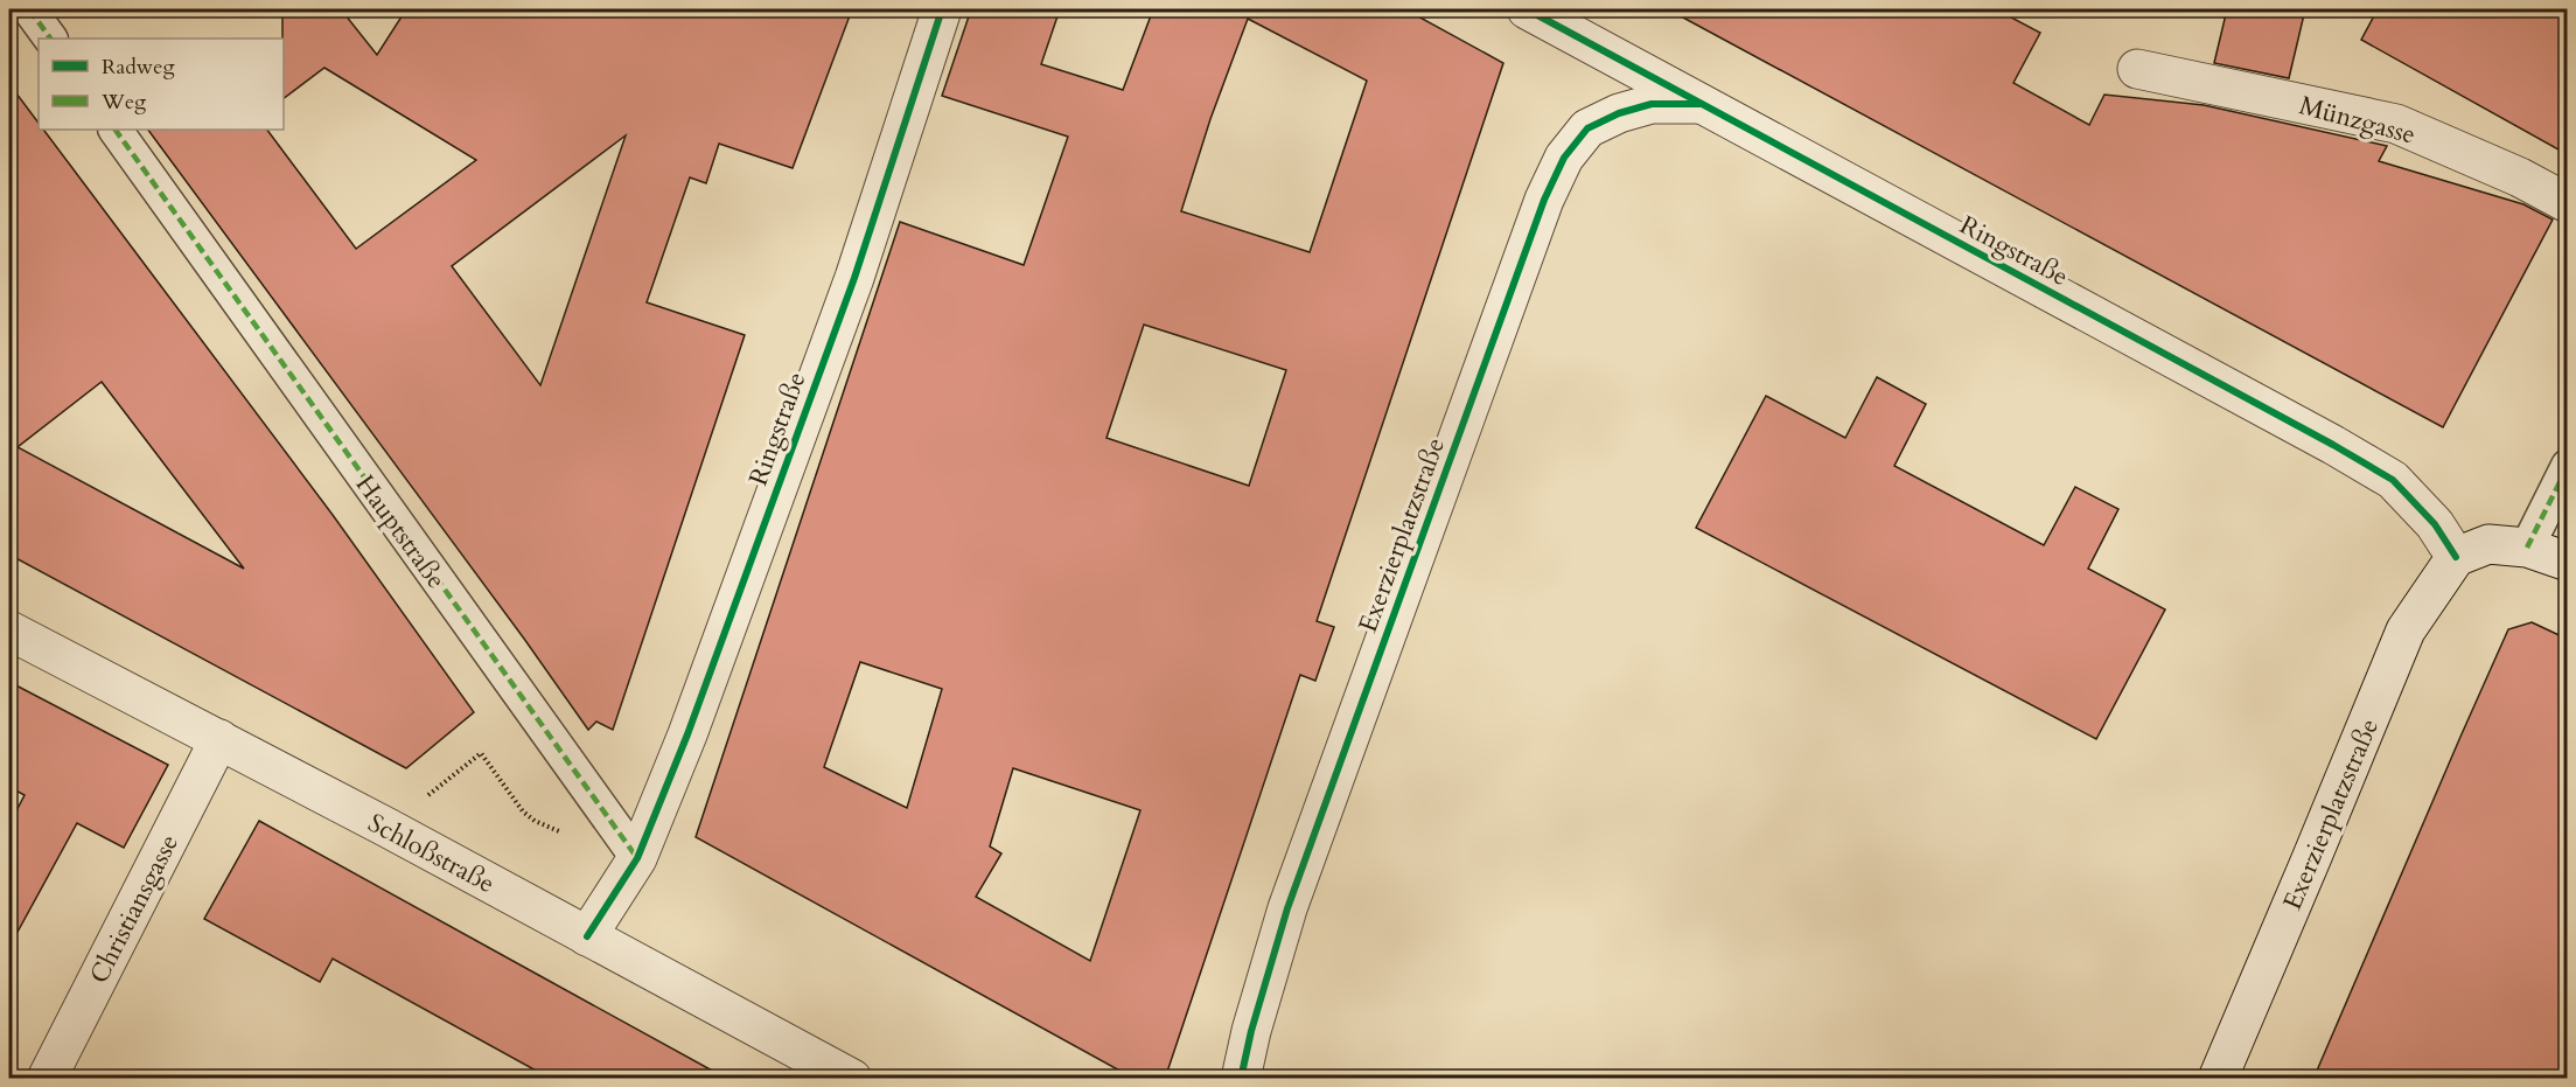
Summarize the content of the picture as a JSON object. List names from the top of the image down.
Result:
{
  "streets": {
    "street": [
      "Münzgasse",
      "Ringstraße",
      "Hauptstraße",
      "Exerzierplatzstraße",
      "Schloßstraße",
      "Christiansgasse"
    ]
  },
  "crossings": [
    ["Ringstraße", "Hauptstraße"],
    ["Ringstraße", "Exerzierplatzstraße"],
    ["Schloßstraße", "Christiansgasse"]
  ],
  "legend": ["Radweg", "Weg"]
}
